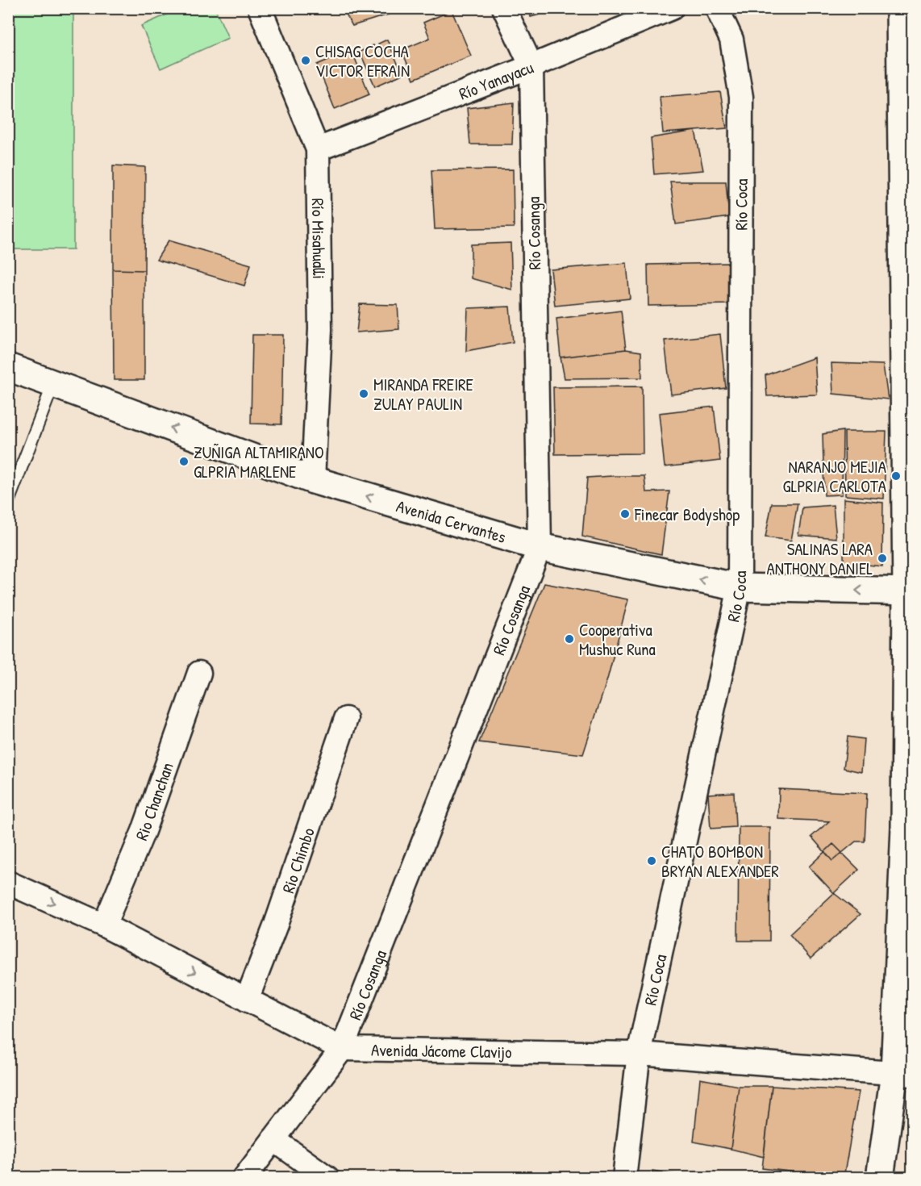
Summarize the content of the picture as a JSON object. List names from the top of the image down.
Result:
{
  "streets": {
    "street": [
      "Río Yanayacu",
      "Río Coca",
      "Río Cosanga",
      "Río Misahualli",
      "Avenida Cervantes",
      "Rio Chanchan",
      "Rio Chimbo",
      "Avenida Jácome Clavijo"
    ]
  },
  "crossings": [
    ["Río Yanayacu", "Río Cosanga"],
    ["Río Yanayacu", "Río Misahualli"],
    ["Río Coca", "Avenida Cervantes"],
    ["Río Coca", "Avenida Jácome Clavijo"],
    ["Río Cosanga", "Avenida Cervantes"],
    ["Río Cosanga", "Avenida Jácome Clavijo"],
    ["Río Misahualli", "Avenida Cervantes"],
    ["Rio Chanchan", "Avenida Jácome Clavijo"],
    ["Rio Chimbo", "Avenida Jácome Clavijo"]
  ],
  "one_way": ["Avenida Cervantes"],
  "places": [
    "CHISAG COCHA VICTOR EFRAIN",
    "MIRANDA FREIRE ZULAY PAULIN",
    "ZUÑIGA ALTAMIRANO GLPRIA MARLENE",
    "NARANJO MEJIA GLPRIA CARLOTA",
    "Finecar Bodyshop",
    "SALINAS LARA ANTHONY DANIEL",
    "Cooperativa Mushuc Runa",
    "CHATO BOMBON BRYAN ALEXANDER"
  ]
}
